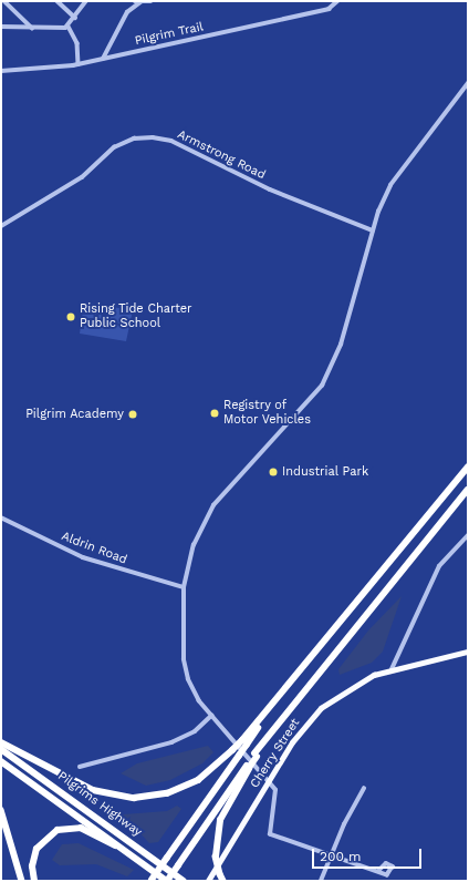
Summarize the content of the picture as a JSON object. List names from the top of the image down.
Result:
{
  "streets": {
    "highway": ["Pilgrims Highway"],
    "main road": ["Cherry Street"],
    "street": ["Pilgrim Trail", "Armstrong Road", "Aldrin Road"]
  },
  "places": [
    "Rising Tide Charter Public School",
    "Registry of Motor Vehicles",
    "Pilgrim Academy",
    "Industrial Park"
  ],
  "scale_bar": "200 m"
}
